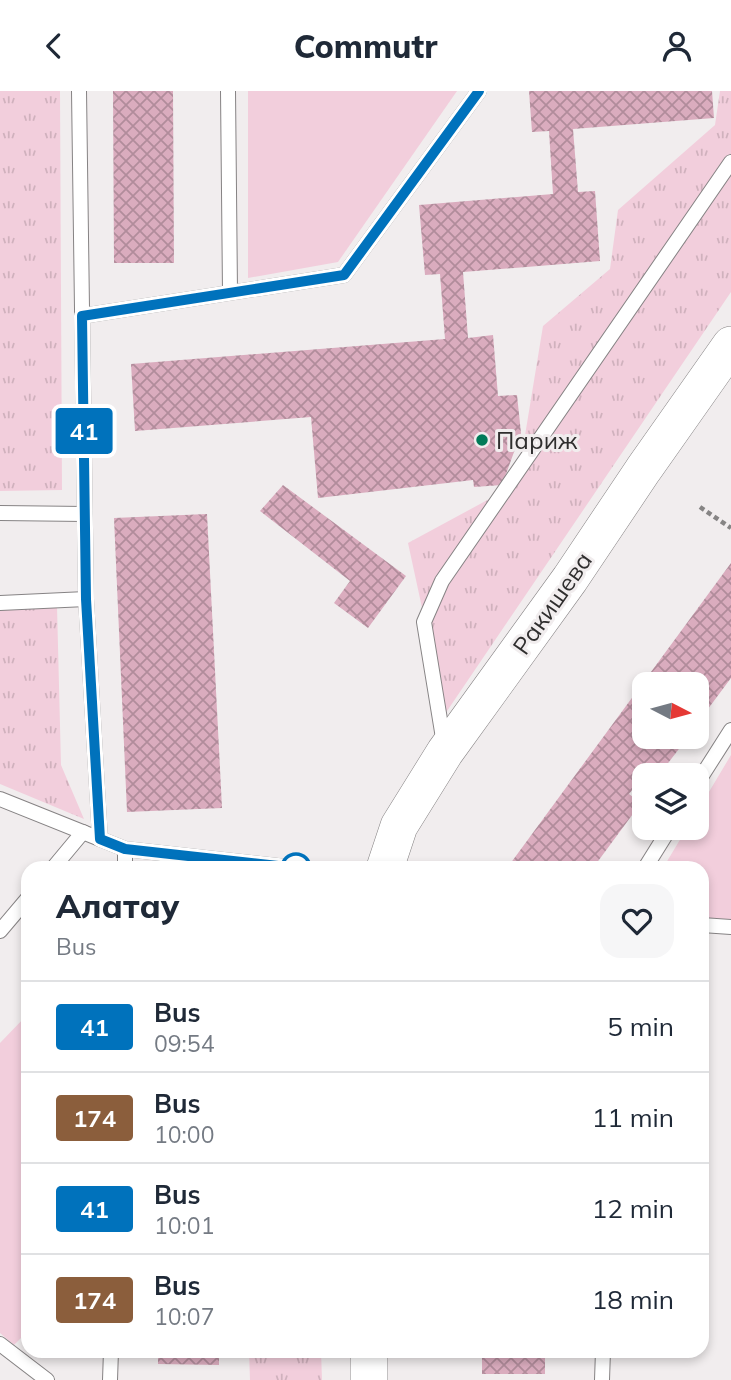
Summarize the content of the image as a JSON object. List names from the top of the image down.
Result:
{
  "streets": {
    "street": ["Ракишева"]
  },
  "places": ["Париж"],
  "lines": ["bus line 41"],
  "north": "right",
  "page": {
    "header": "Commutr",
    "on_map": "41",
    "heading": ["Алатау", "Bus"],
    "list": [
      {
        "mark": "41",
        "name": "Bus",
        "note": "09:54",
        "value": "5 min"
      },
      {
        "mark": "174",
        "name": "Bus",
        "note": "10:00",
        "value": "11 min"
      },
      {
        "mark": "41",
        "name": "Bus",
        "note": "10:01",
        "value": "12 min"
      },
      {
        "mark": "174",
        "name": "Bus",
        "note": "10:07",
        "value": "18 min"
      }
    ]
  }
}
